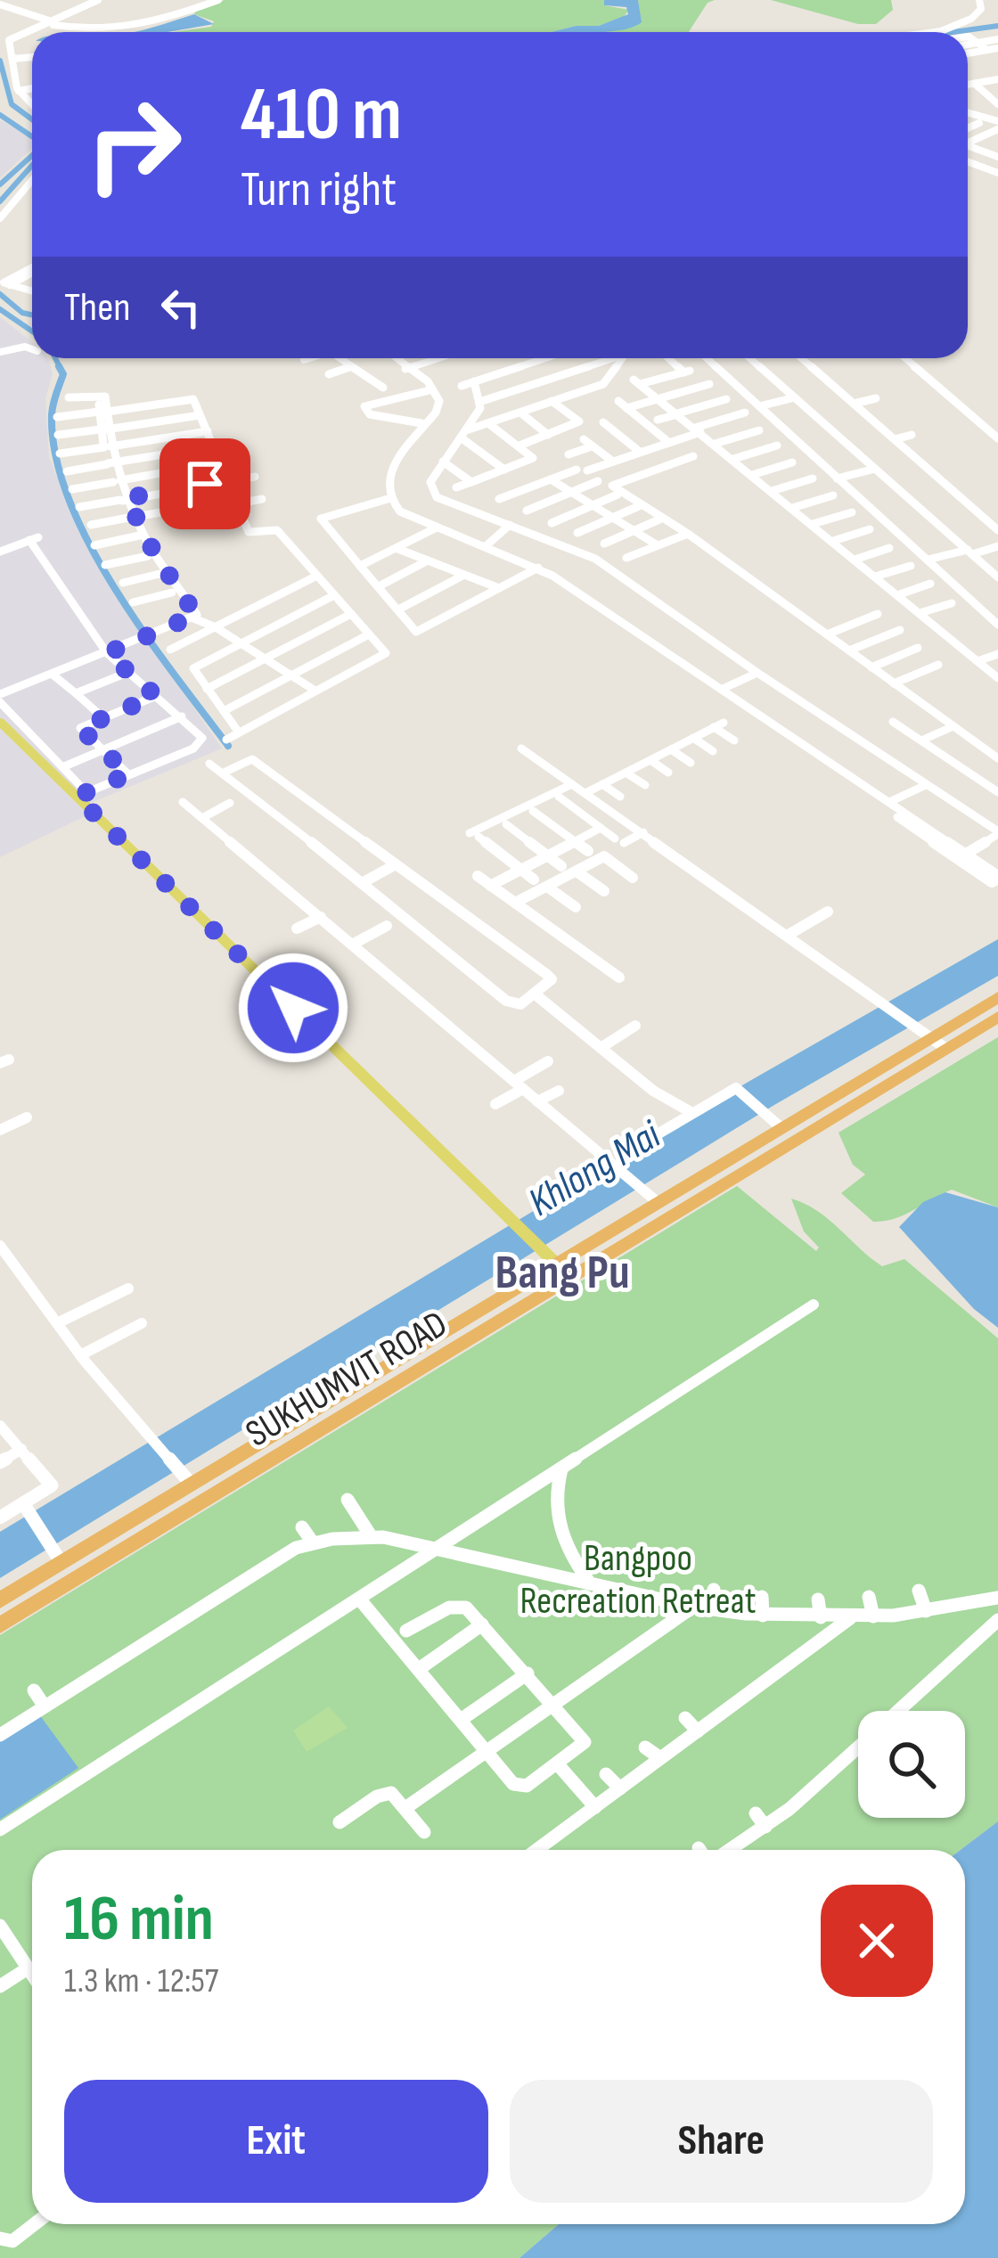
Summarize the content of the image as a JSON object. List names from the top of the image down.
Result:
{
  "streets": {
    "highway": ["SUKHUMVIT ROAD"]
  },
  "districts": ["Bang Pu"],
  "water": ["Khlong Mai"],
  "parks": ["Bangpoo Recreation Retreat"],
  "page": {
    "turn": ["410 m", "Turn right"],
    "then": "Then",
    "heading": ["16 min", "1.3 km · 12:57"],
    "buttons": ["Exit", "Share"]
  }
}
